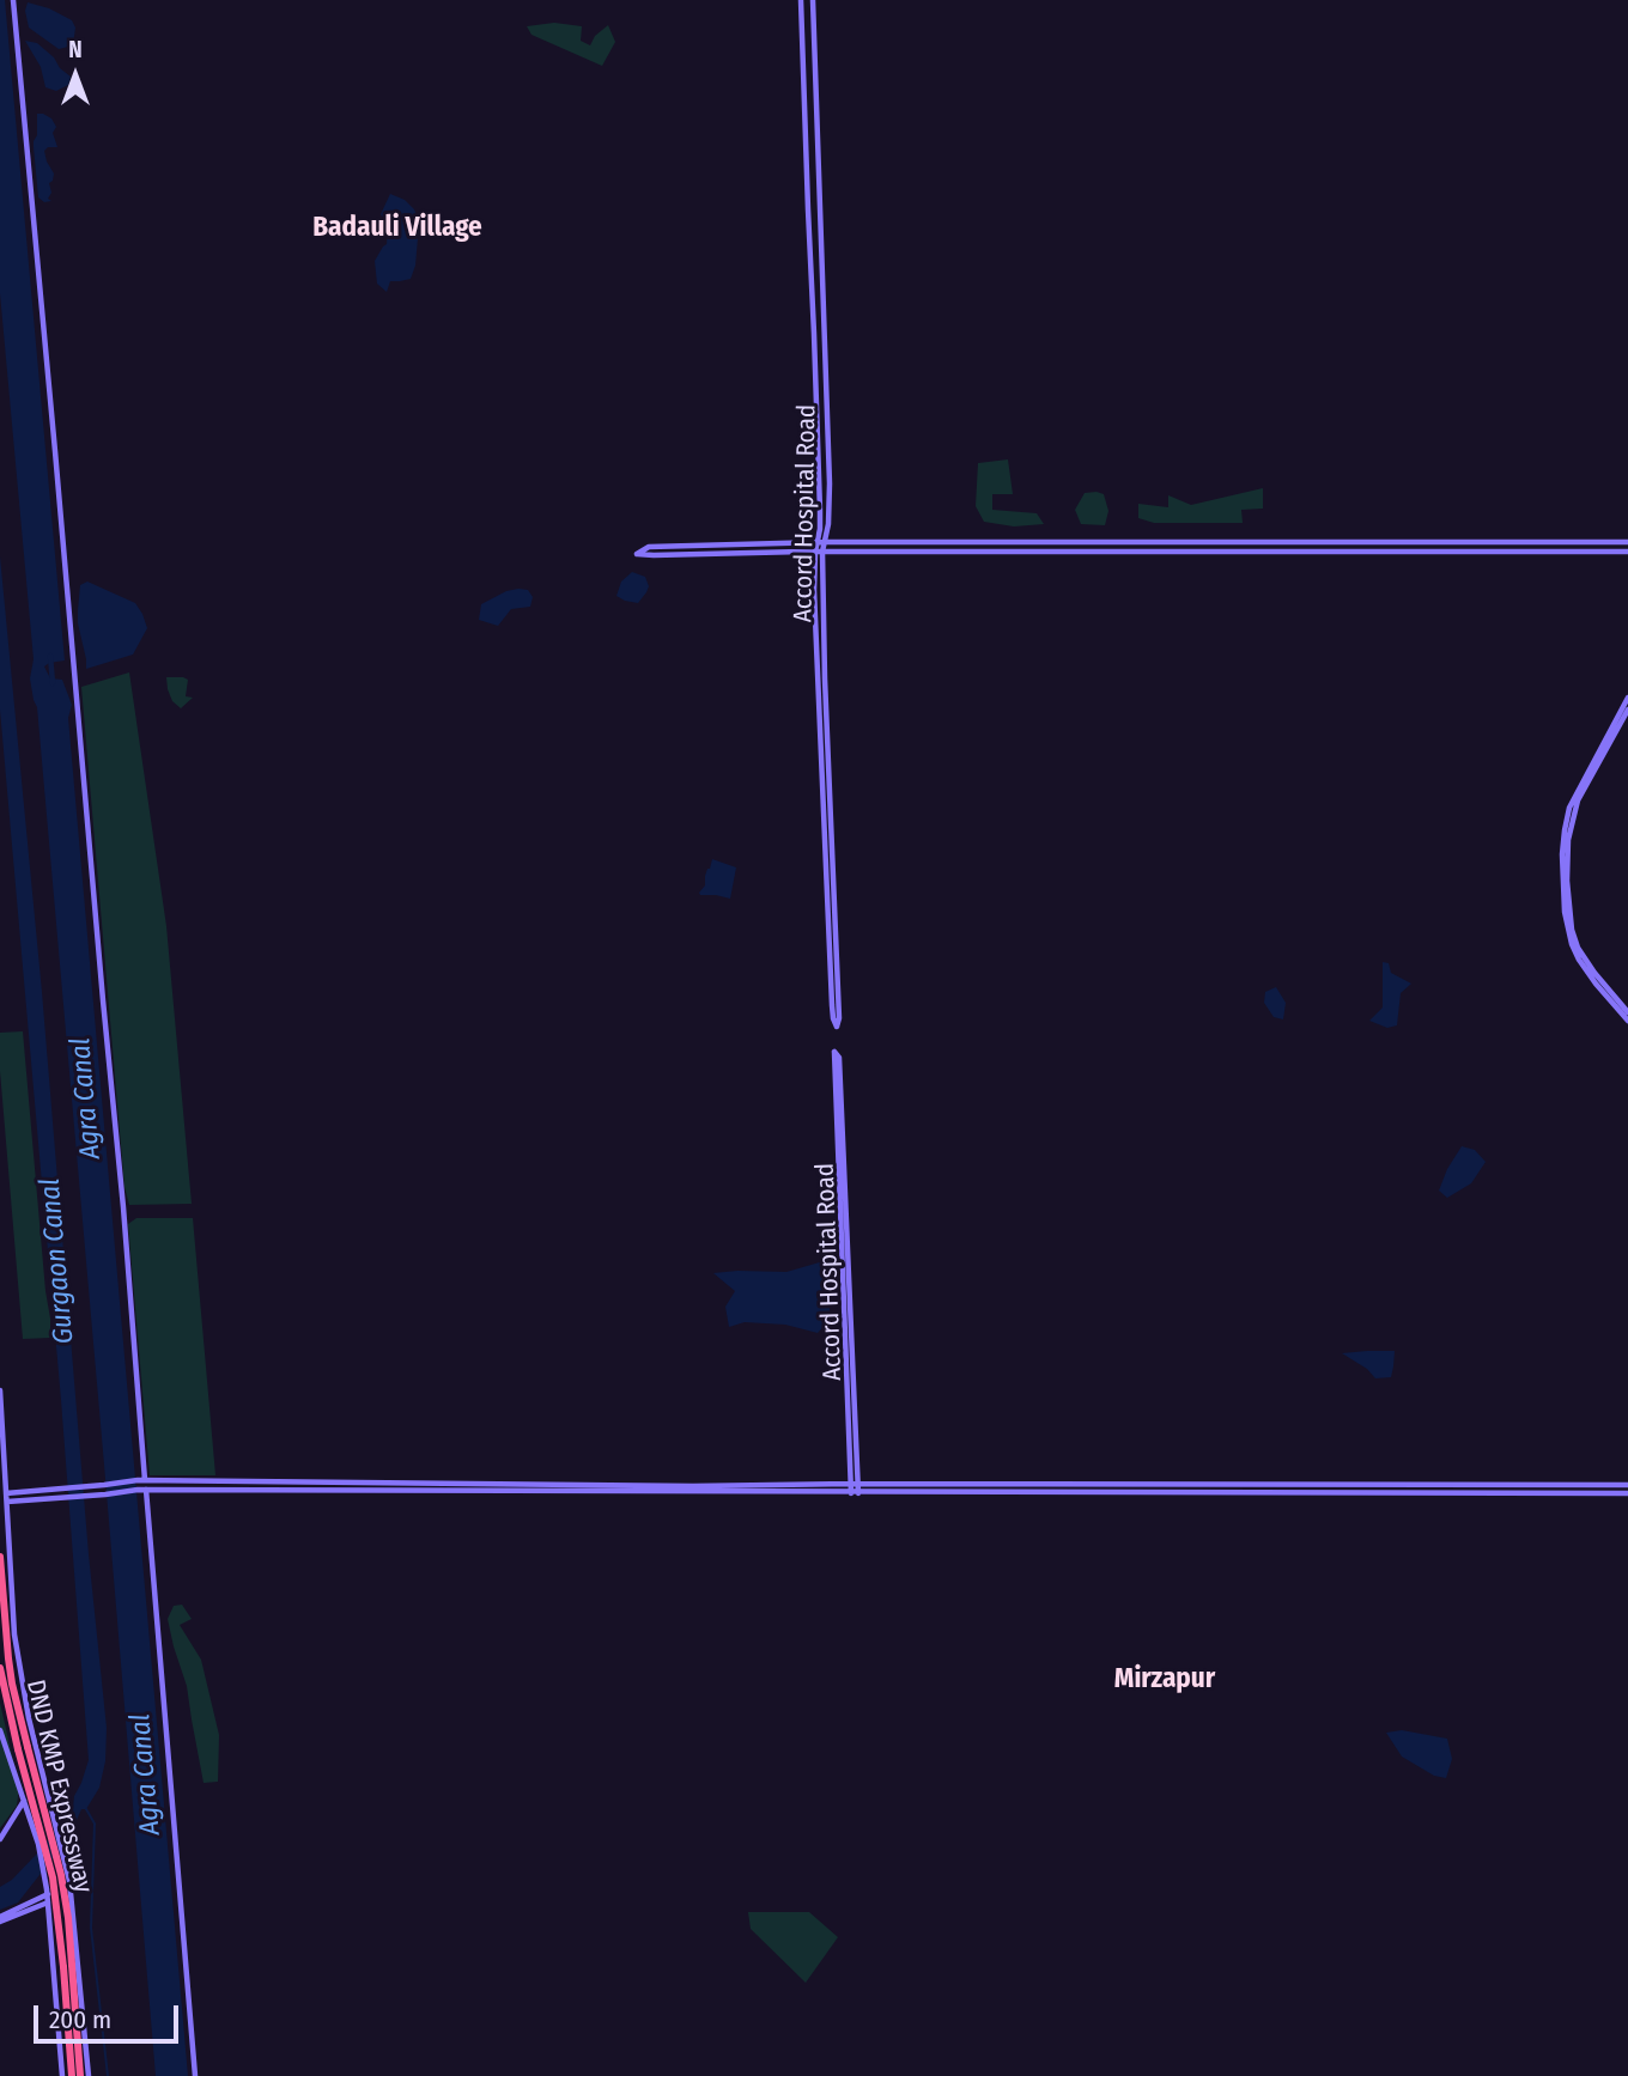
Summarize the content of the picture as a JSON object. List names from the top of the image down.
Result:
{
  "streets": {
    "highway": ["DND KMP Expressway"],
    "street": ["Accord Hospital Road"]
  },
  "districts": ["Badauli Village", "Mirzapur"],
  "water": ["Agra Canal", "Gurgaon Canal"],
  "scale_bar": "200 m",
  "north": "top"
}
